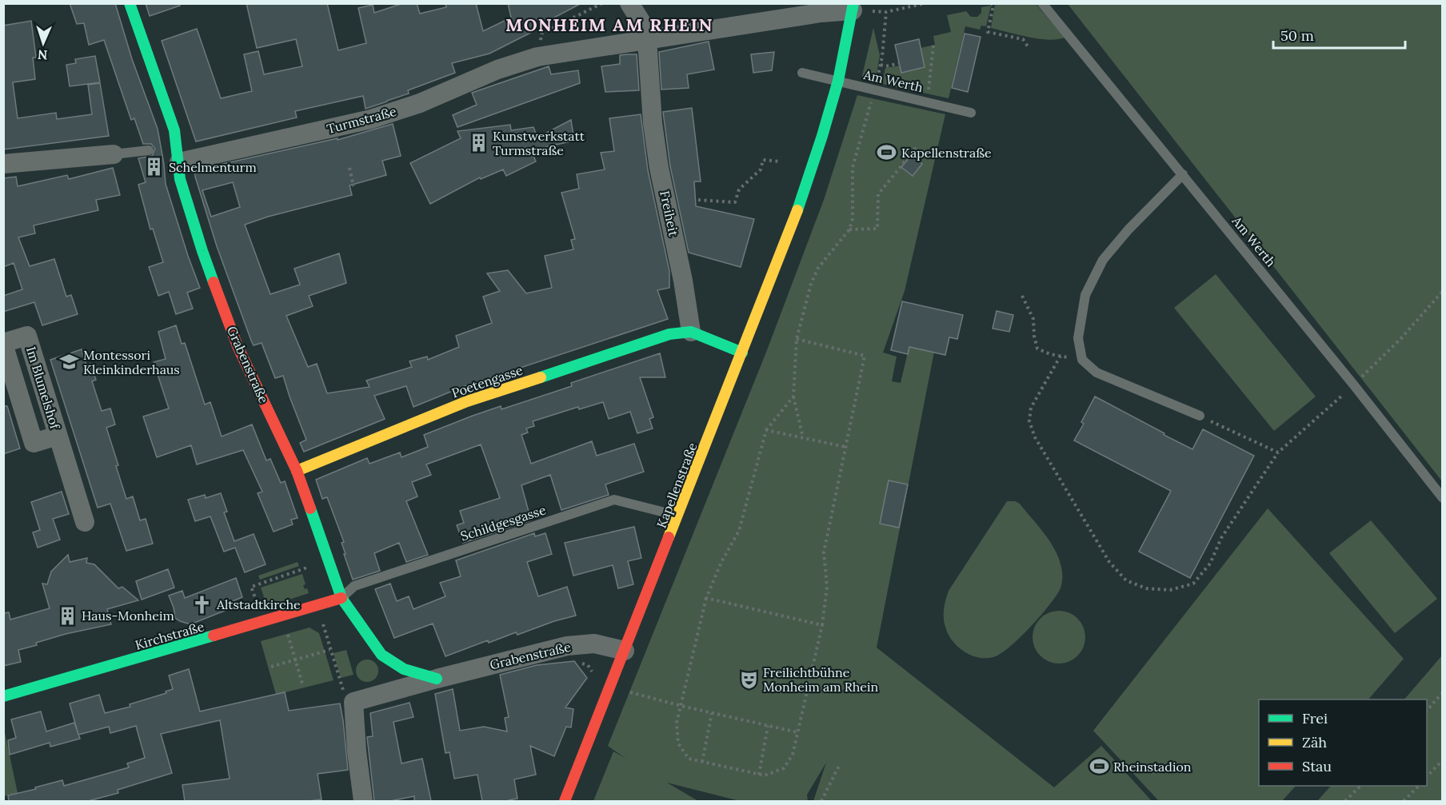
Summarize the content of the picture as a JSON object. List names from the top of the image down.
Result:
{
  "streets": {
    "street": [
      "Turmstraße",
      "Freiheit",
      "Grabenstraße",
      "Poetengasse",
      "Im Blumelshof",
      "Kapellenstraße",
      "Kirchstraße"
    ],
    "lane": ["Am Werth", "Schildgesgasse"]
  },
  "crossings": [
    ["Am Werth", "Kapellenstraße"],
    ["Turmstraße", "Freiheit"],
    ["Turmstraße", "Grabenstraße"],
    ["Turmstraße", "Kapellenstraße"],
    ["Freiheit", "Poetengasse"],
    ["Grabenstraße", "Poetengasse"],
    ["Grabenstraße", "Kapellenstraße"],
    ["Grabenstraße", "Schildgesgasse"],
    ["Grabenstraße", "Kirchstraße"],
    ["Kapellenstraße", "Schildgesgasse"],
    ["Schildgesgasse", "Kirchstraße"]
  ],
  "districts": ["MONHEIM AM RHEIN"],
  "places": {
    "building": ["Kunstwerkstatt Turmstraße", "Schelmenturm", "Haus-Monheim"],
    "sports": ["Kapellenstraße", "Rheinstadion"],
    "school or university": ["Montessori Kleinkinderhaus"],
    "church": ["Altstadtkirche"],
    "theatre": ["Freilichtbühne Monheim am Rhein"]
  },
  "legend": ["Frei", "Zäh", "Stau"],
  "scale_bar": "50 m",
  "north": "bottom"
}
